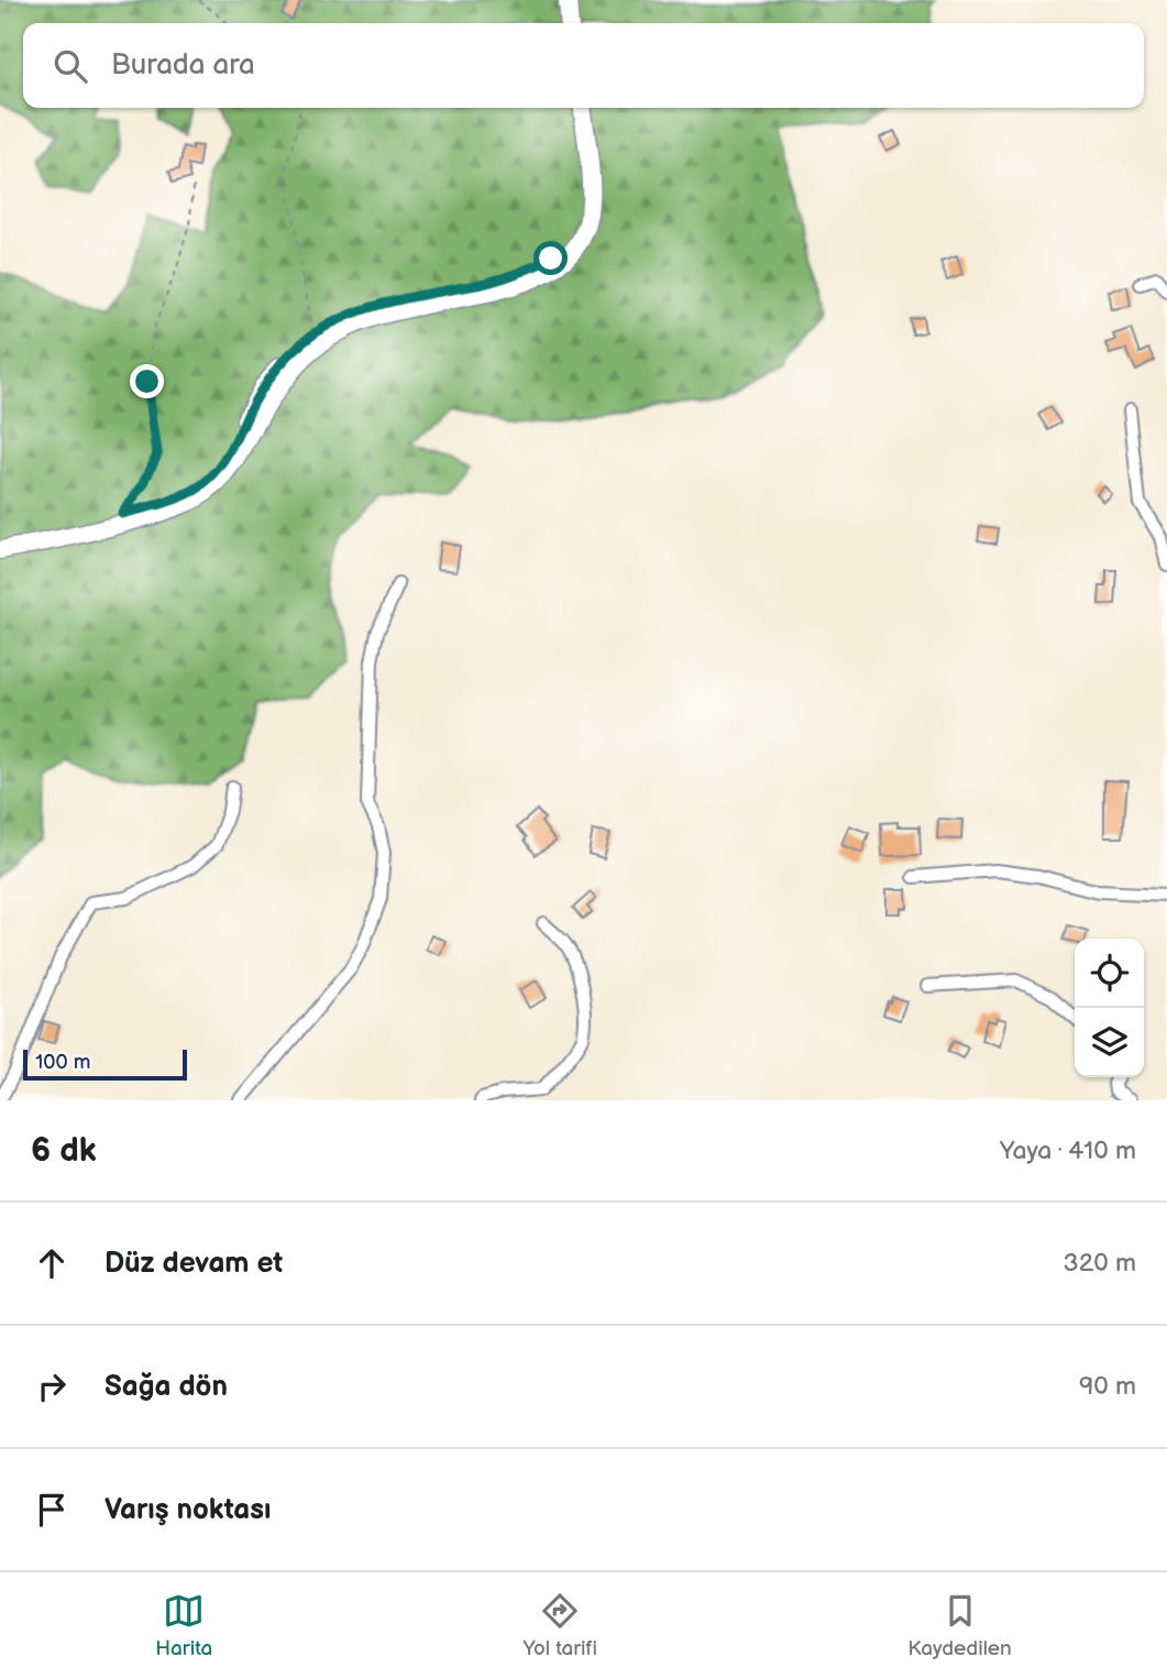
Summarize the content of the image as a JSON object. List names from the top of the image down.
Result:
{
  "scale_bar": "100 m",
  "page": {
    "search": "Burada ara",
    "scale": "100 m",
    "heading": ["6 dk", "Yaya · 410 m"],
    "list": [
      ["Düz devam et", "320 m"],
      ["Sağa dön", "90 m"],
      "Varış noktası"
    ],
    "nav": ["Harita", "Yol tarifi", "Kaydedilen"]
  }
}
